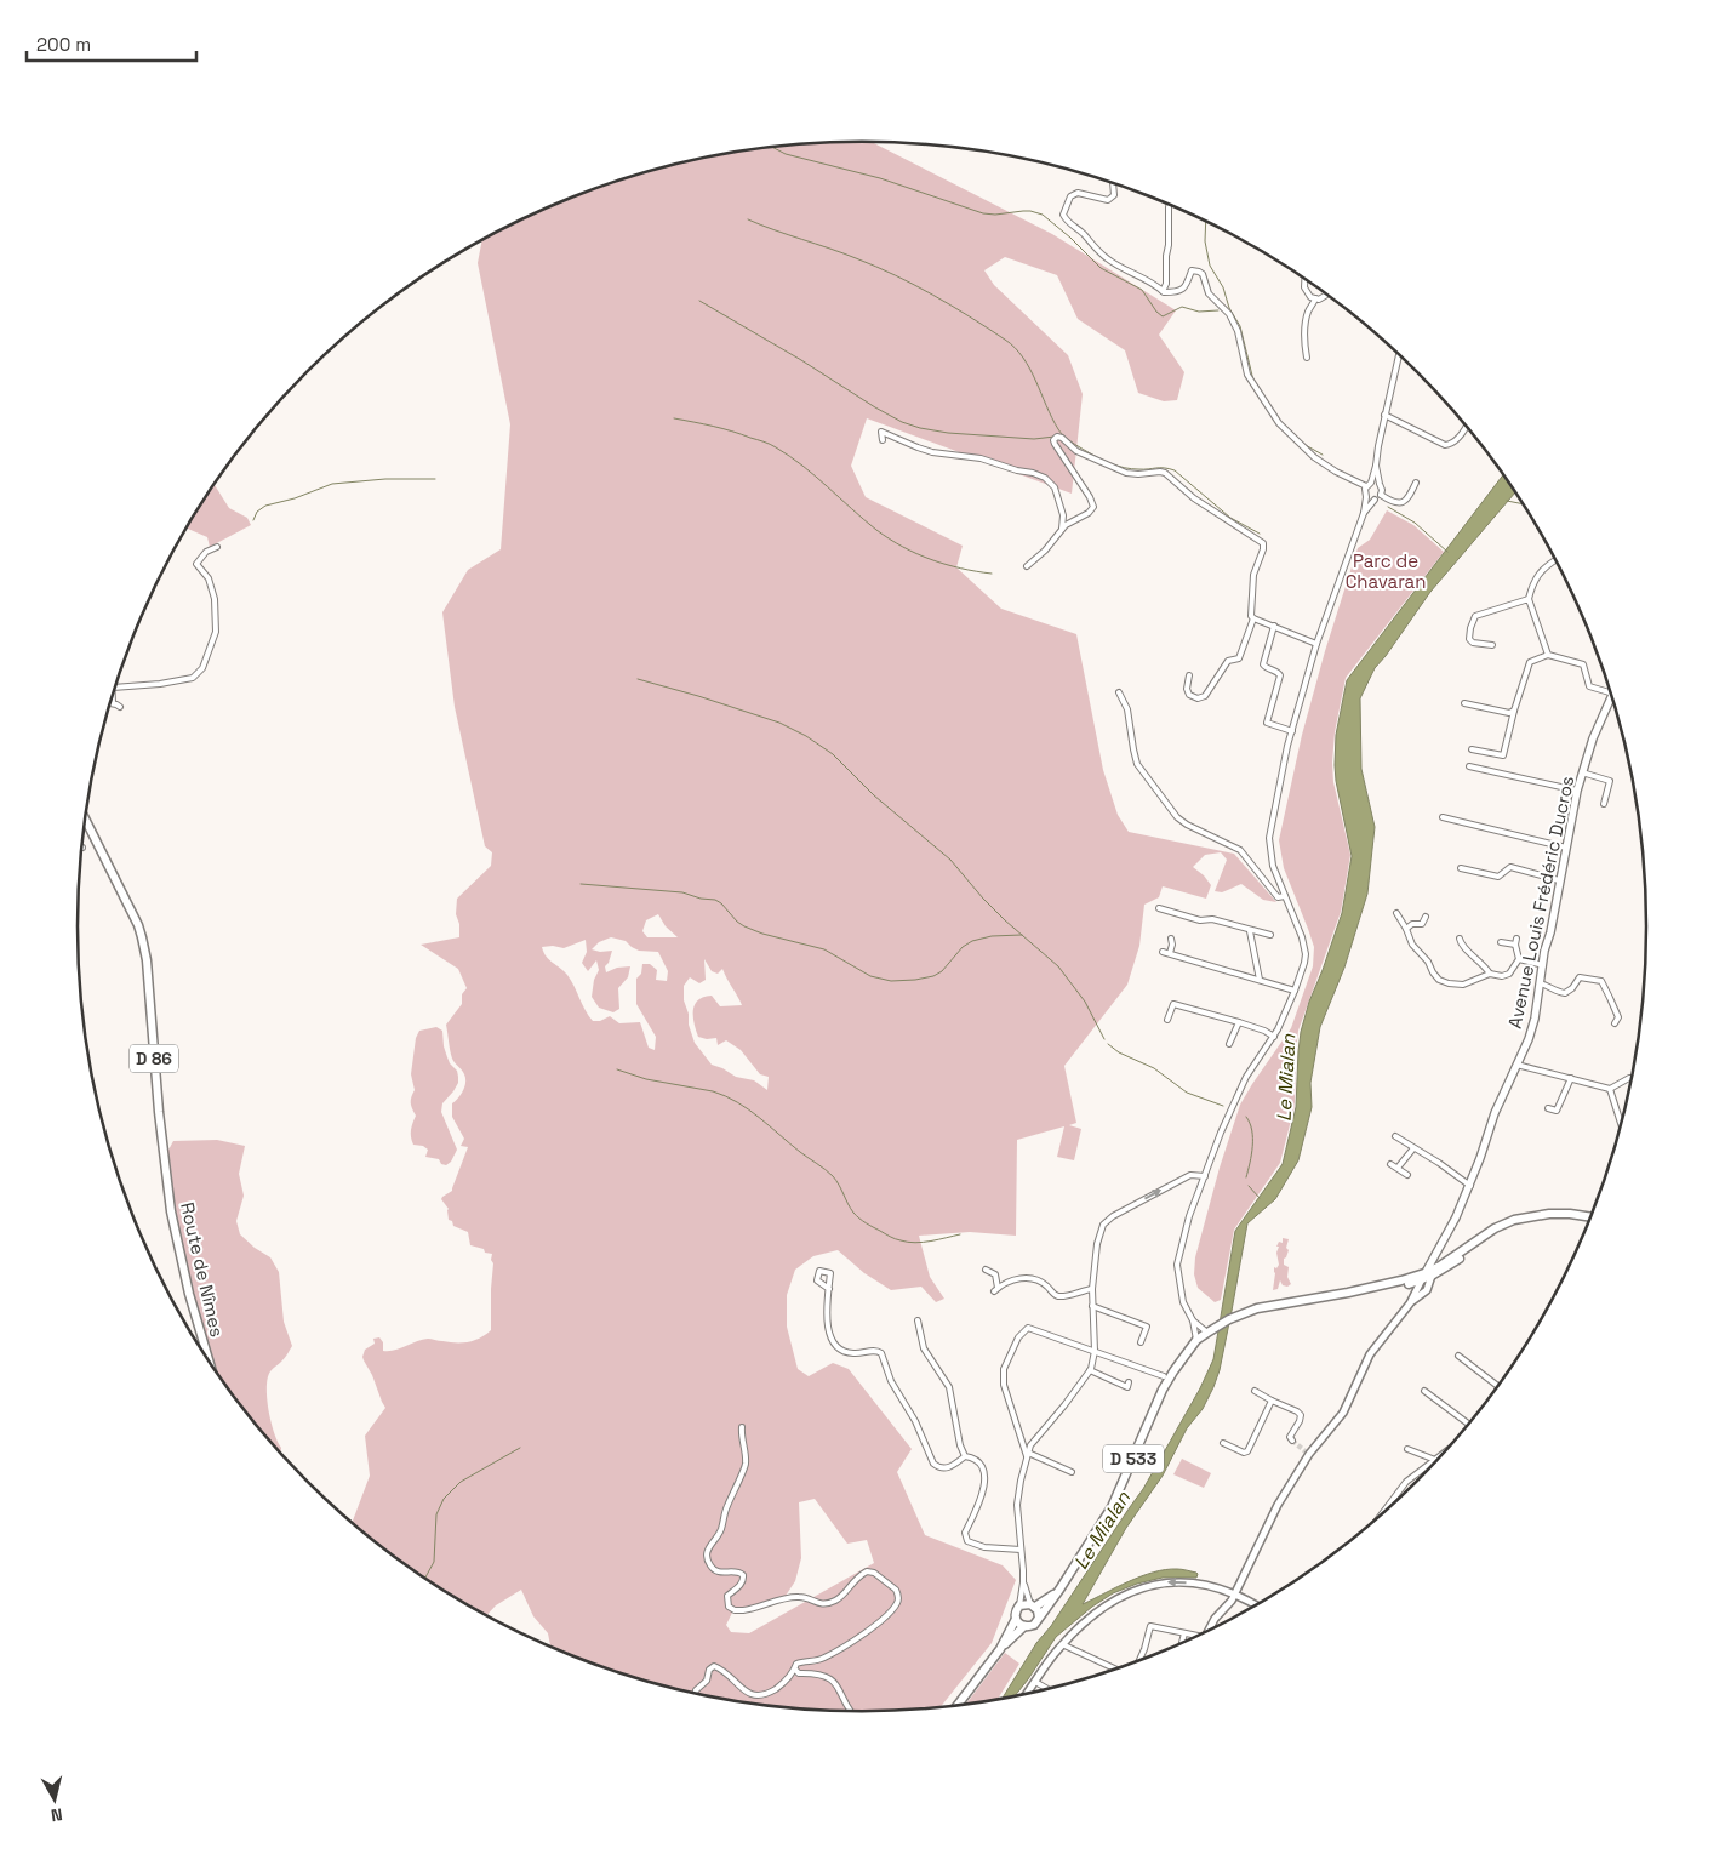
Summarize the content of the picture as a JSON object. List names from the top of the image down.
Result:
{
  "streets": {
    "main road": [
      "Avenue Louis Frédéric Ducros",
      "D 86",
      "Route de Nîmes",
      "D 533"
    ]
  },
  "crossings": [
    ["Avenue Louis Frédéric Ducros", "D 533"]
  ],
  "water": ["Le Mialan"],
  "parks": ["Parc de Chavaran"],
  "scale_bar": "200 m",
  "north": "bottom"
}
